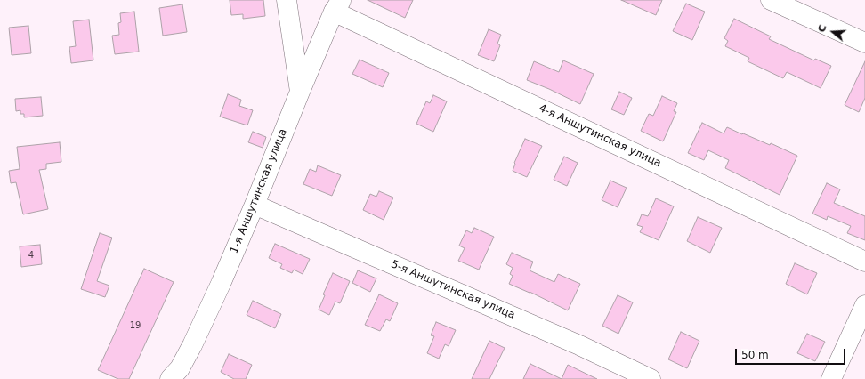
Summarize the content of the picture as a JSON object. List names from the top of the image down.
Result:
{
  "streets": {
    "street": ["4-я Аншутинская улица", "1-я Аншутинская улица", "5-я Аншутинская улица"]
  },
  "crossings": [
    ["4-я Аншутинская улица", "1-я Аншутинская улица"],
    ["1-я Аншутинская улица", "5-я Аншутинская улица"]
  ],
  "house_numbers": ["4", "19"],
  "scale_bar": "50 m",
  "north": "left"
}
